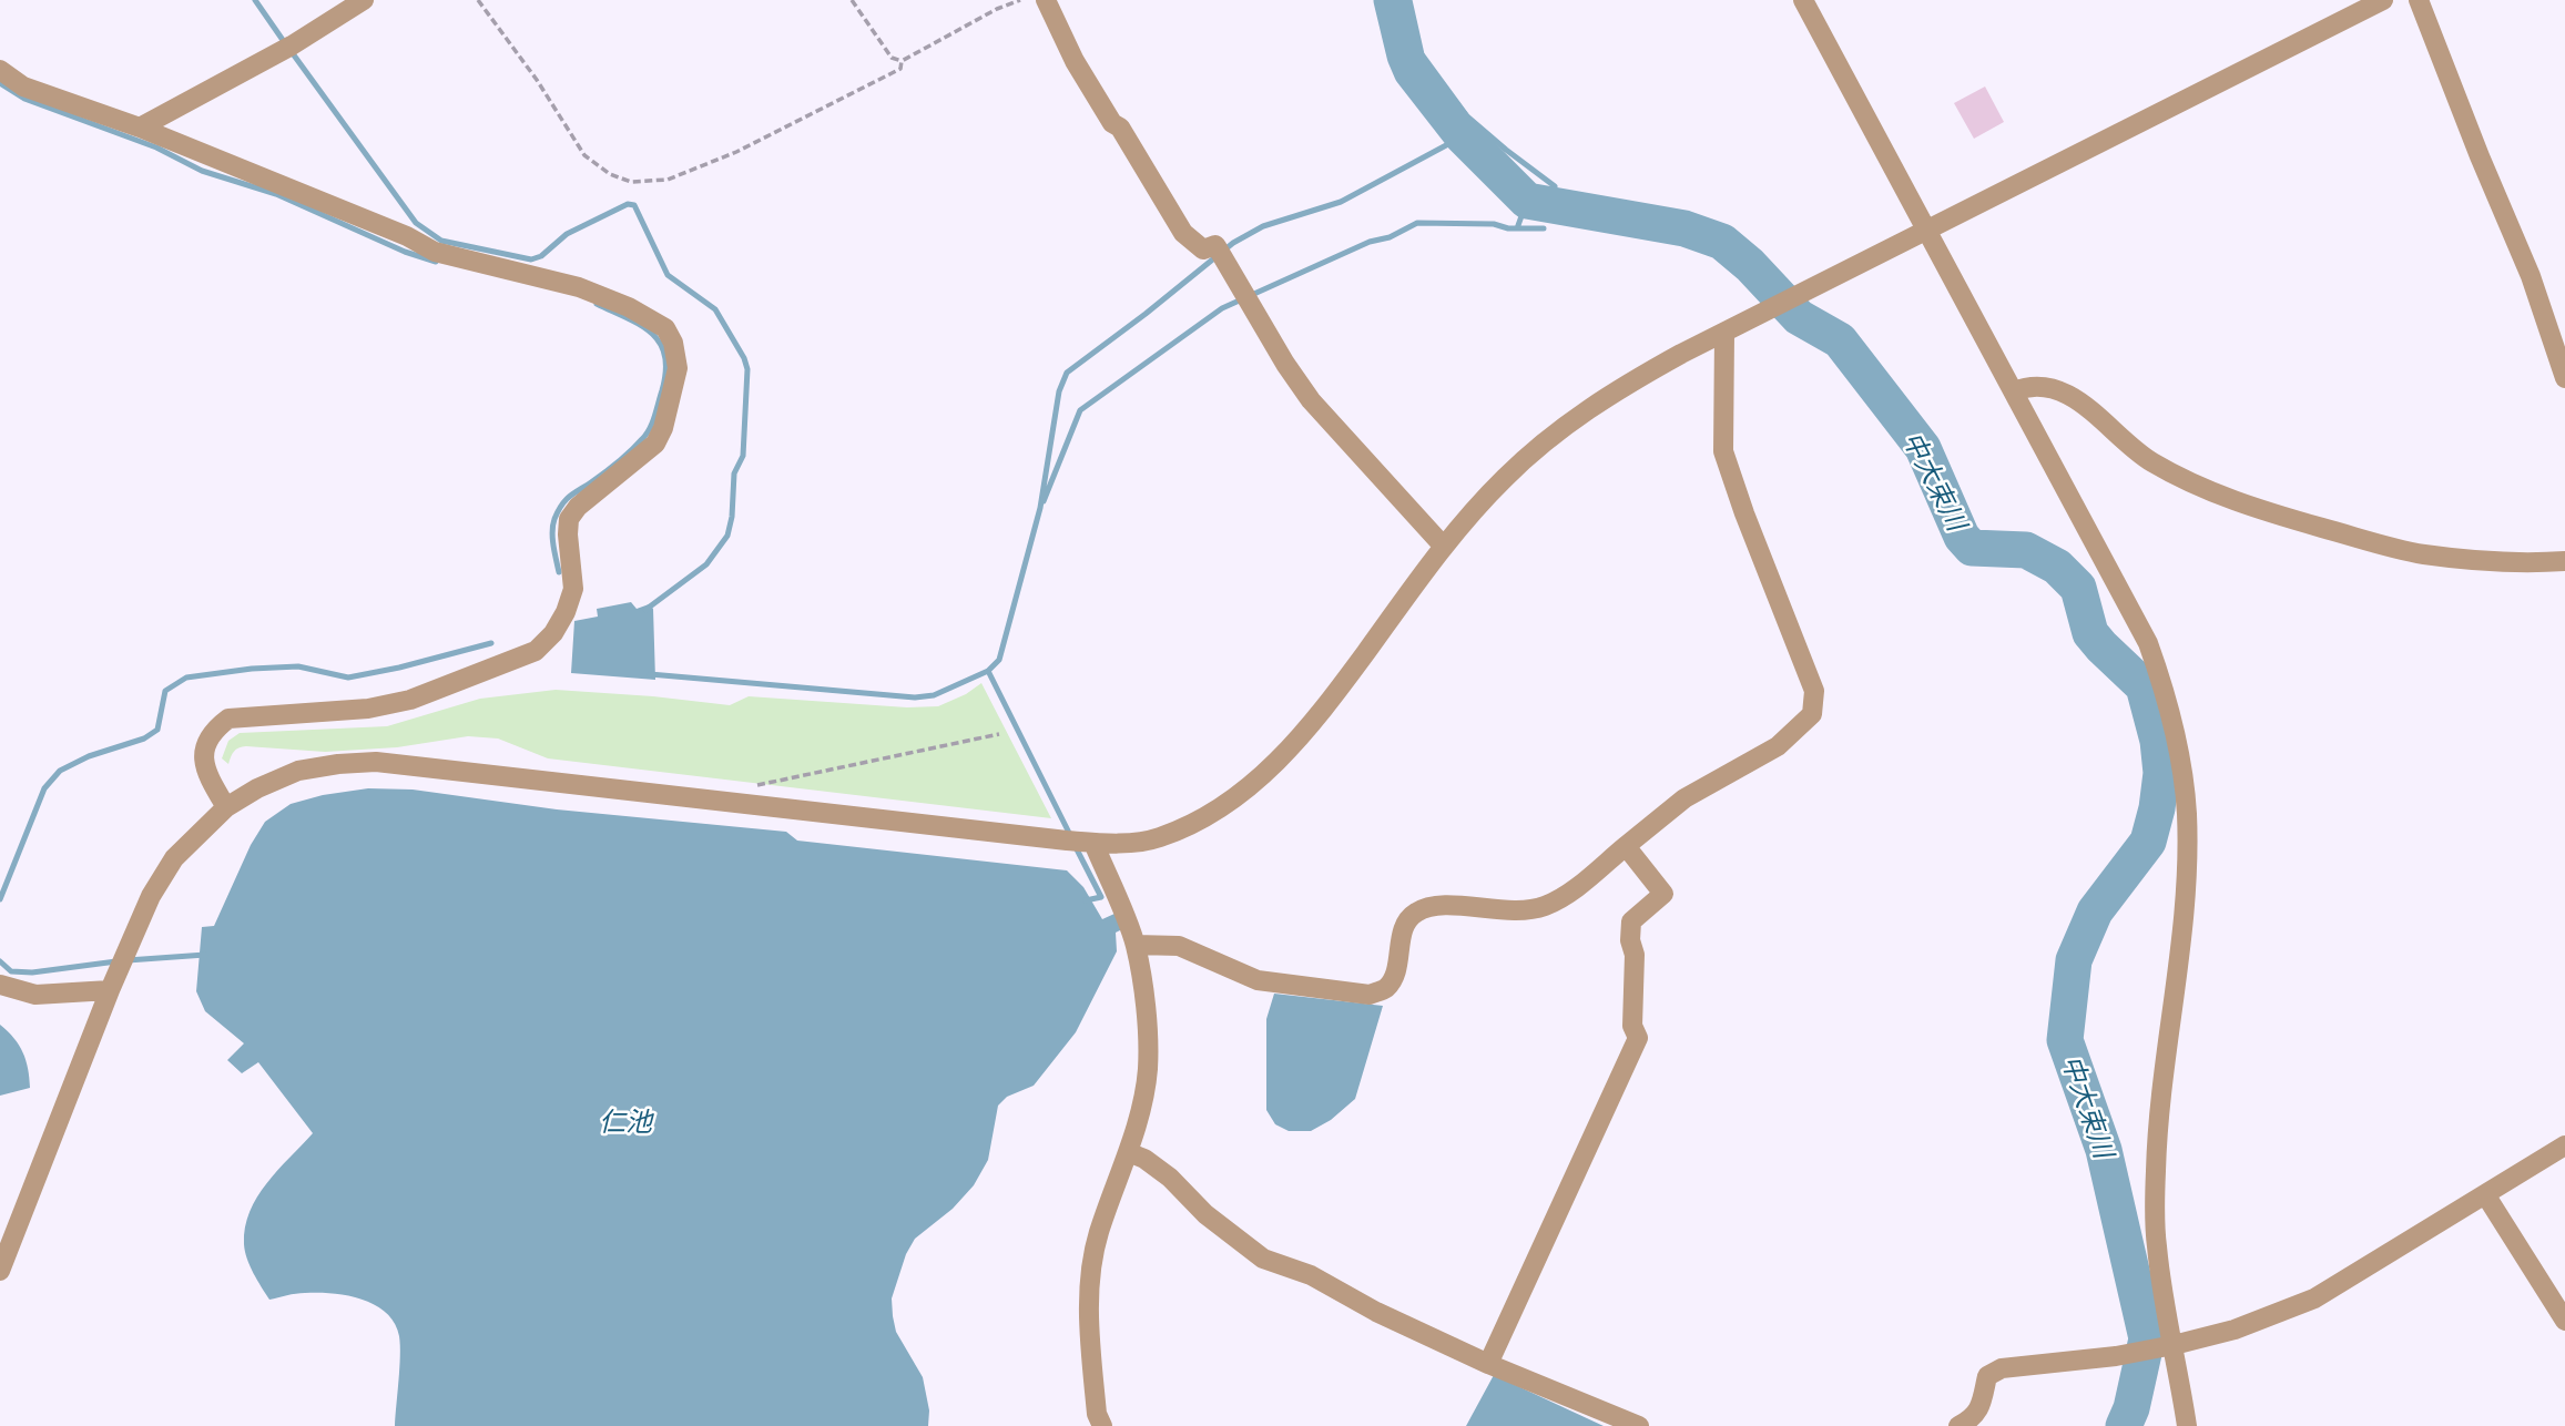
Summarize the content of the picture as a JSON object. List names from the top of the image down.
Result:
{
  "water": ["中大束川", "仁池"]
}
